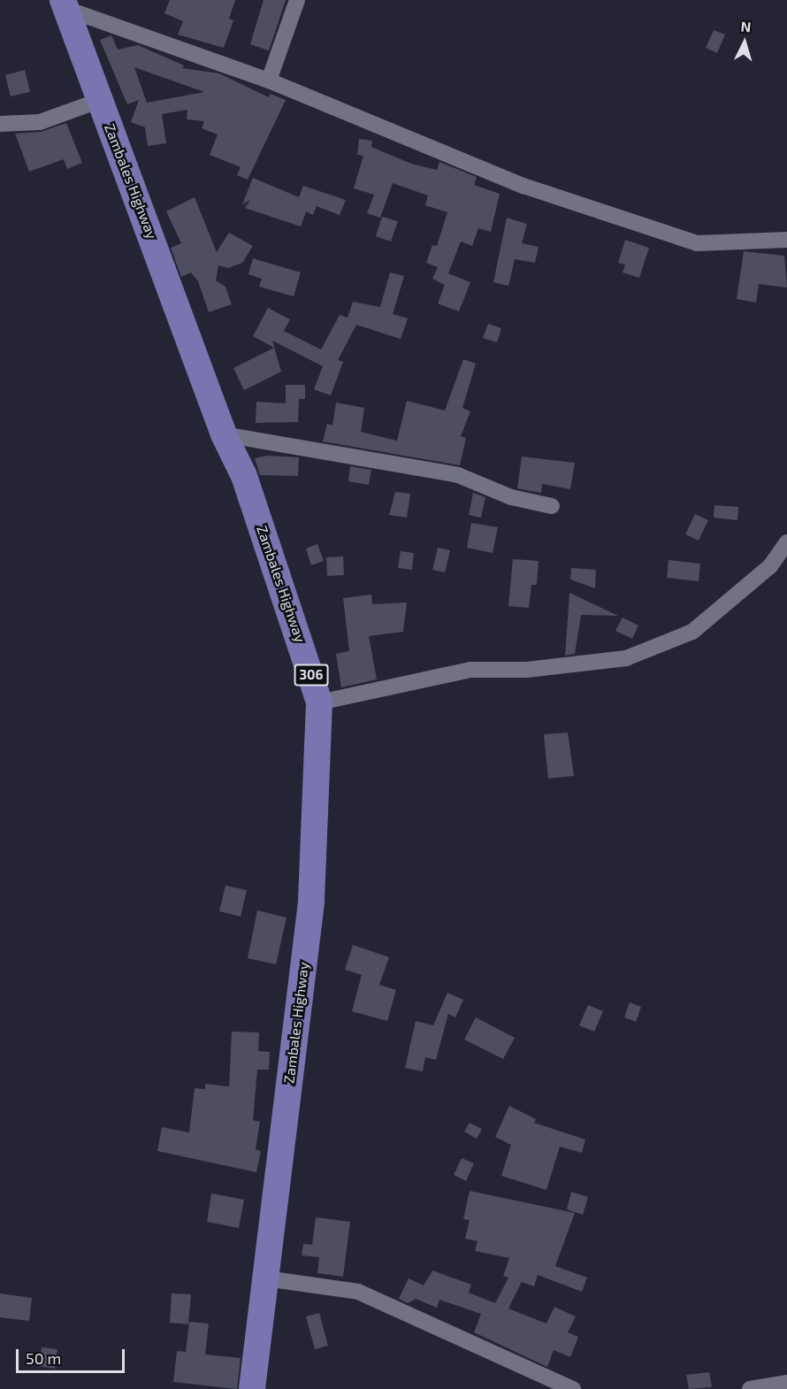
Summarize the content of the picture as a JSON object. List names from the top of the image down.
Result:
{
  "streets": {
    "main road": ["Zambales Highway", "306"]
  },
  "scale_bar": "50 m",
  "north": "top"
}
